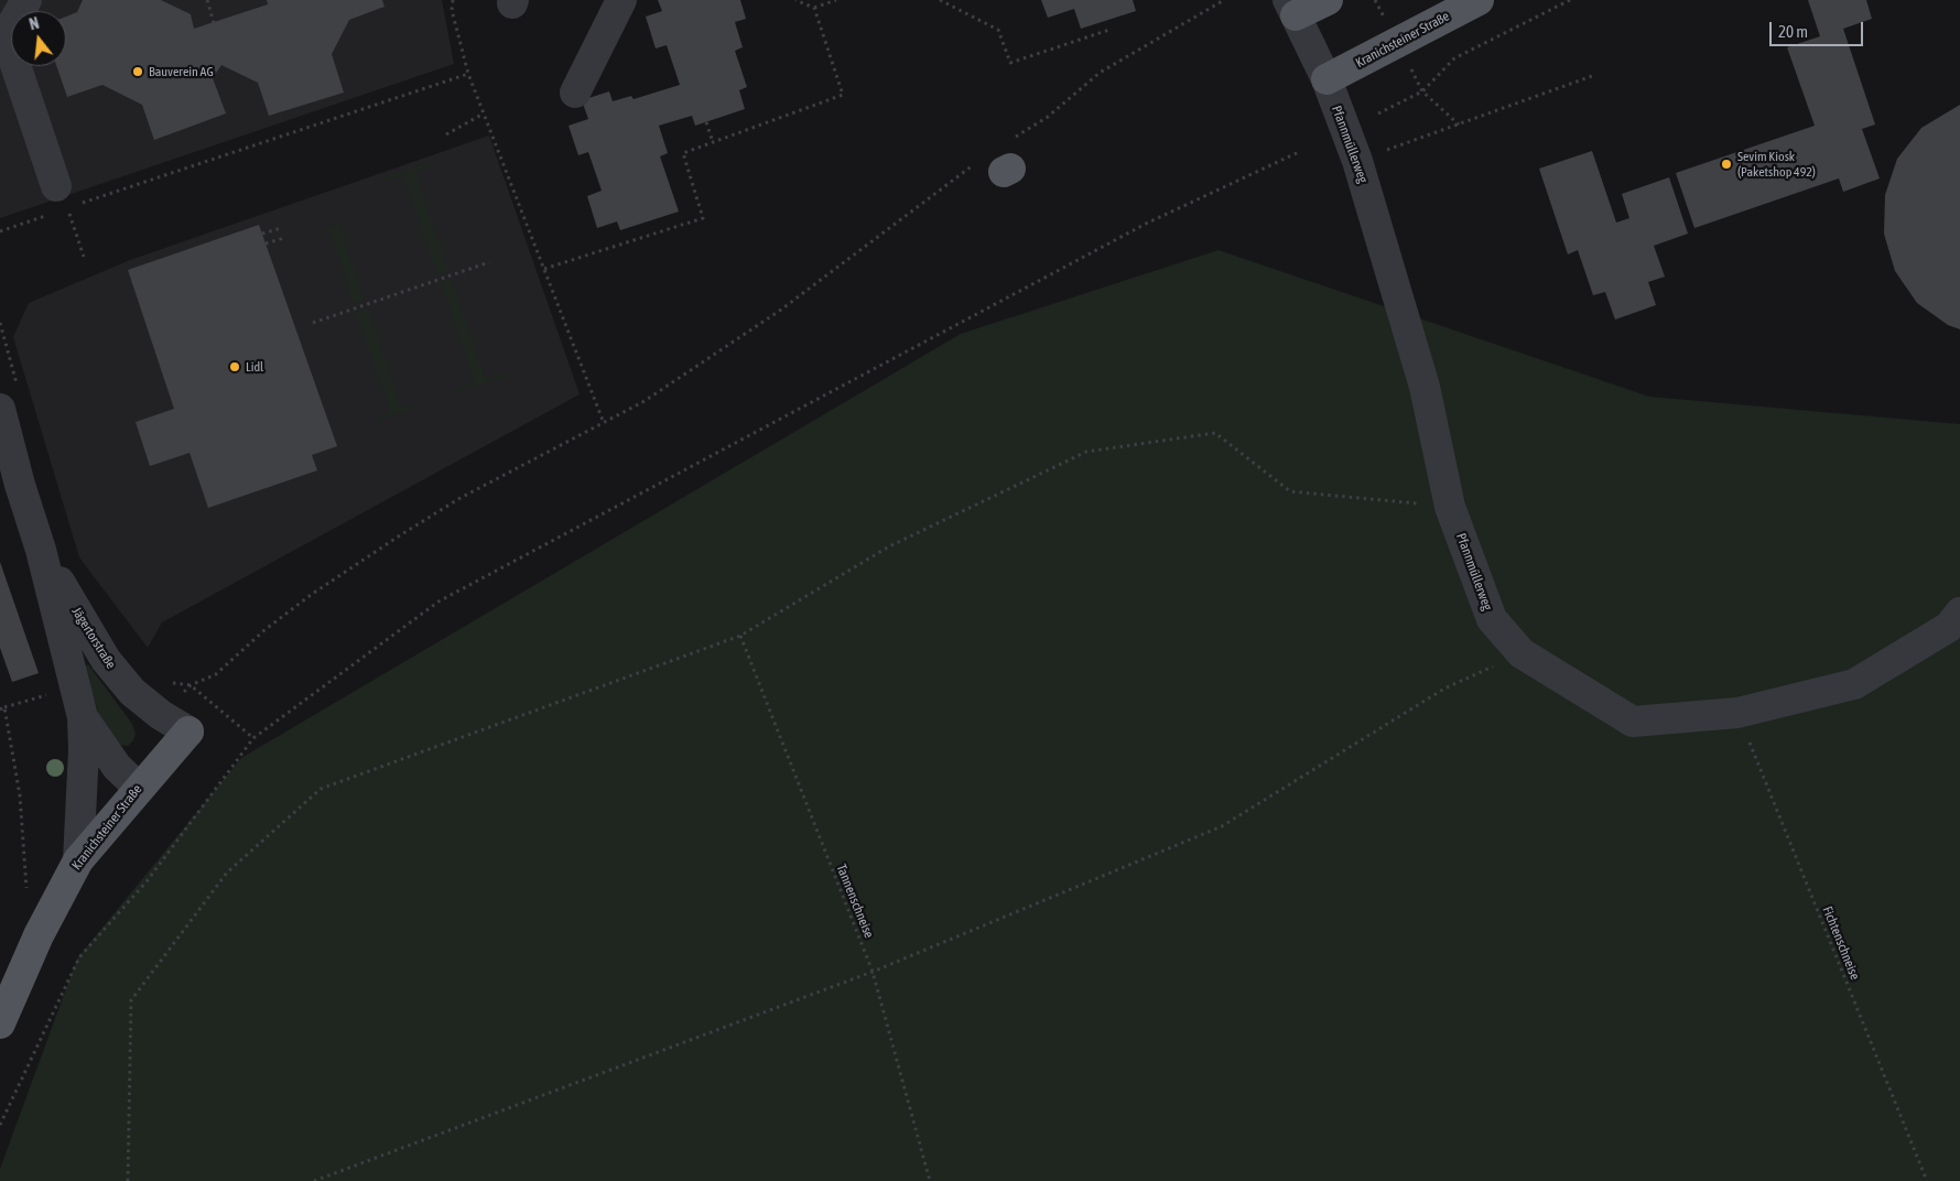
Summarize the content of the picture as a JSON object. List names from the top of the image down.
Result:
{
  "streets": {
    "main road": ["Kranichsteiner Straße"],
    "street": ["Pfannmüllerweg", "Jägertorstraße"],
    "path": ["Tannenschneise", "Fichtenschneise"]
  },
  "crossings": [
    ["Kranichsteiner Straße", "Pfannmüllerweg"],
    ["Kranichsteiner Straße", "Jägertorstraße"],
    ["Pfannmüllerweg", "Fichtenschneise"]
  ],
  "places": ["Bauverein AG", "Sevim Kiosk (Paketshop 492)", "Lidl"],
  "scale_bar": "20 m",
  "north": "top"
}
